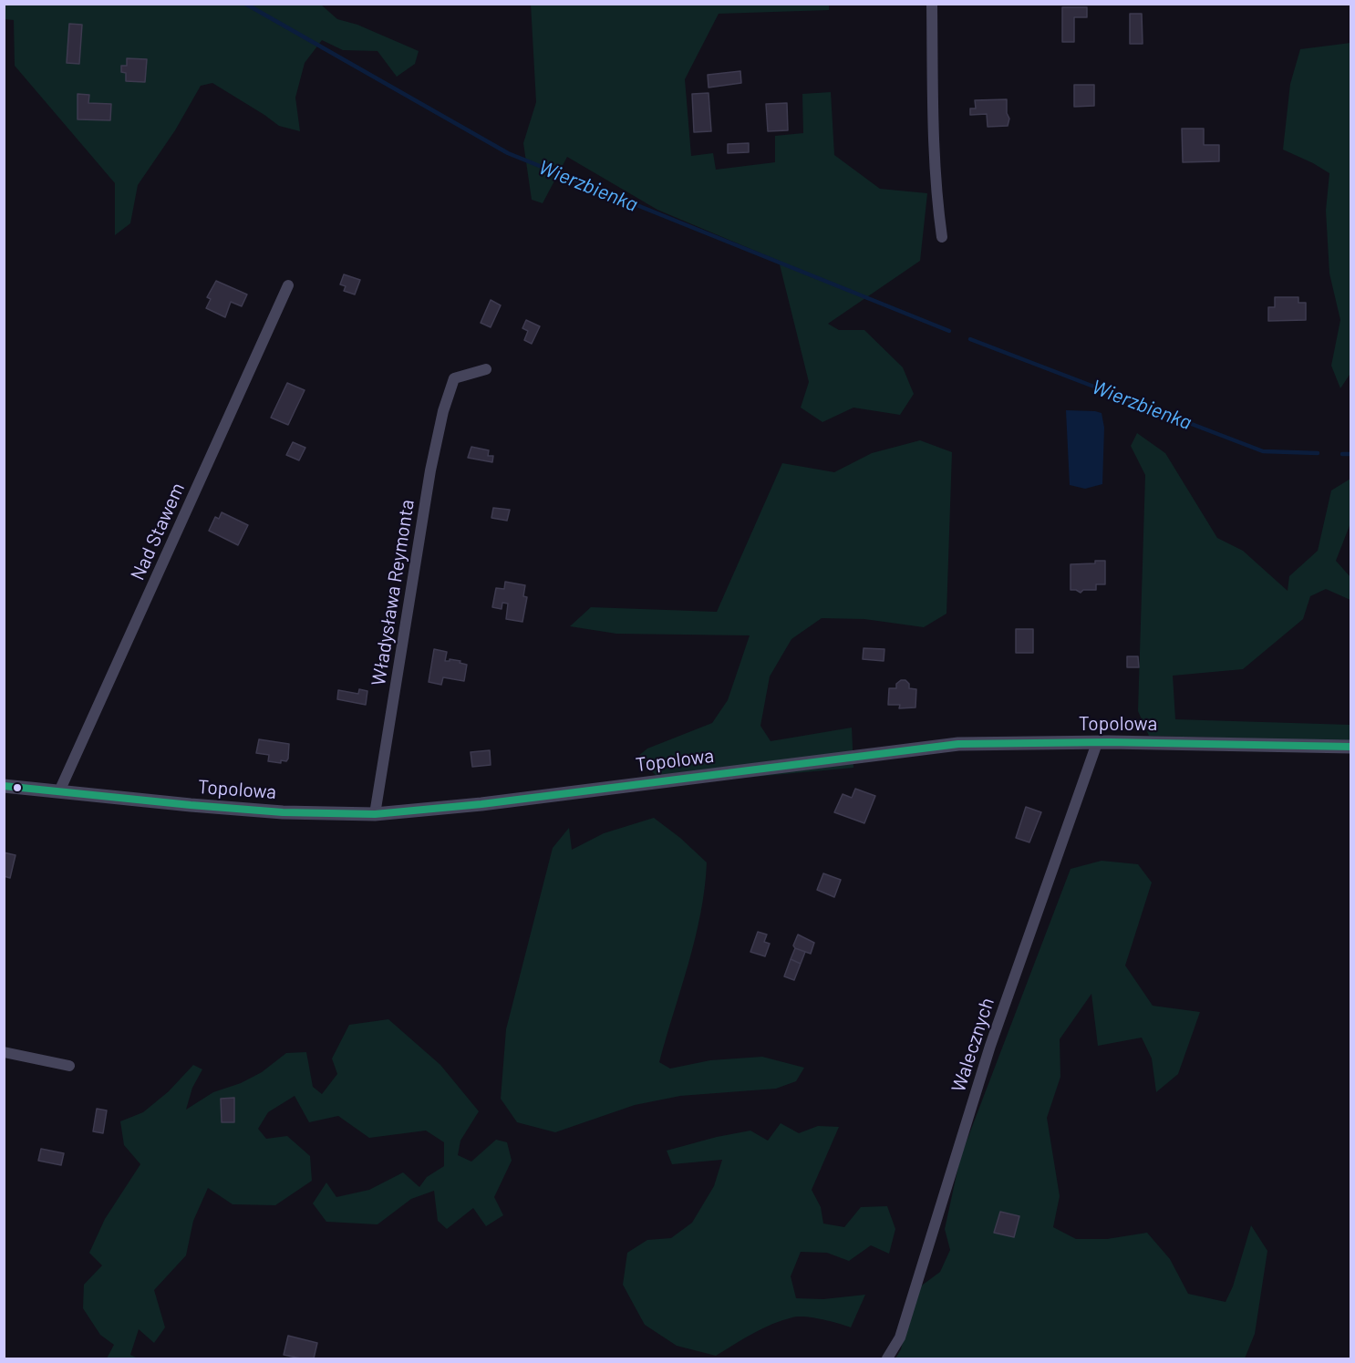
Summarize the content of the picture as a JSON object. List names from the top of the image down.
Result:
{
  "streets": {
    "street": [
      "Nad Stawem",
      "Władysława Reymonta",
      "Topolowa",
      "Walecznych"
    ]
  },
  "crossings": [
    ["Nad Stawem", "Topolowa"],
    ["Władysława Reymonta", "Topolowa"],
    ["Topolowa", "Walecznych"]
  ],
  "water": ["Wierzbienka"]
}
